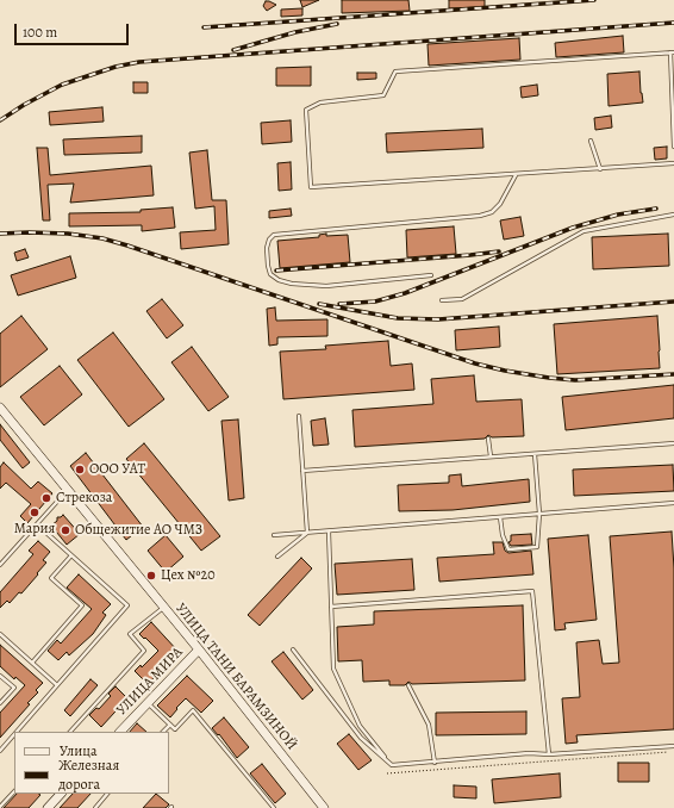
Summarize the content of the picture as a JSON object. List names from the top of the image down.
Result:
{
  "streets": {
    "street": ["УЛИЦА ТАНИ БАРАМЗИНОЙ", "УЛИЦА МИРА"]
  },
  "crossings": [
    ["УЛИЦА ТАНИ БАРАМЗИНОЙ", "УЛИЦА МИРА"]
  ],
  "places": [
    "ООО УАТ",
    "Стрекоза",
    "Мария",
    "Общежитие АО ЧМЗ",
    "Цех №20"
  ],
  "legend": ["Улица", "Железная дорога"],
  "scale_bar": "100 m"
}
